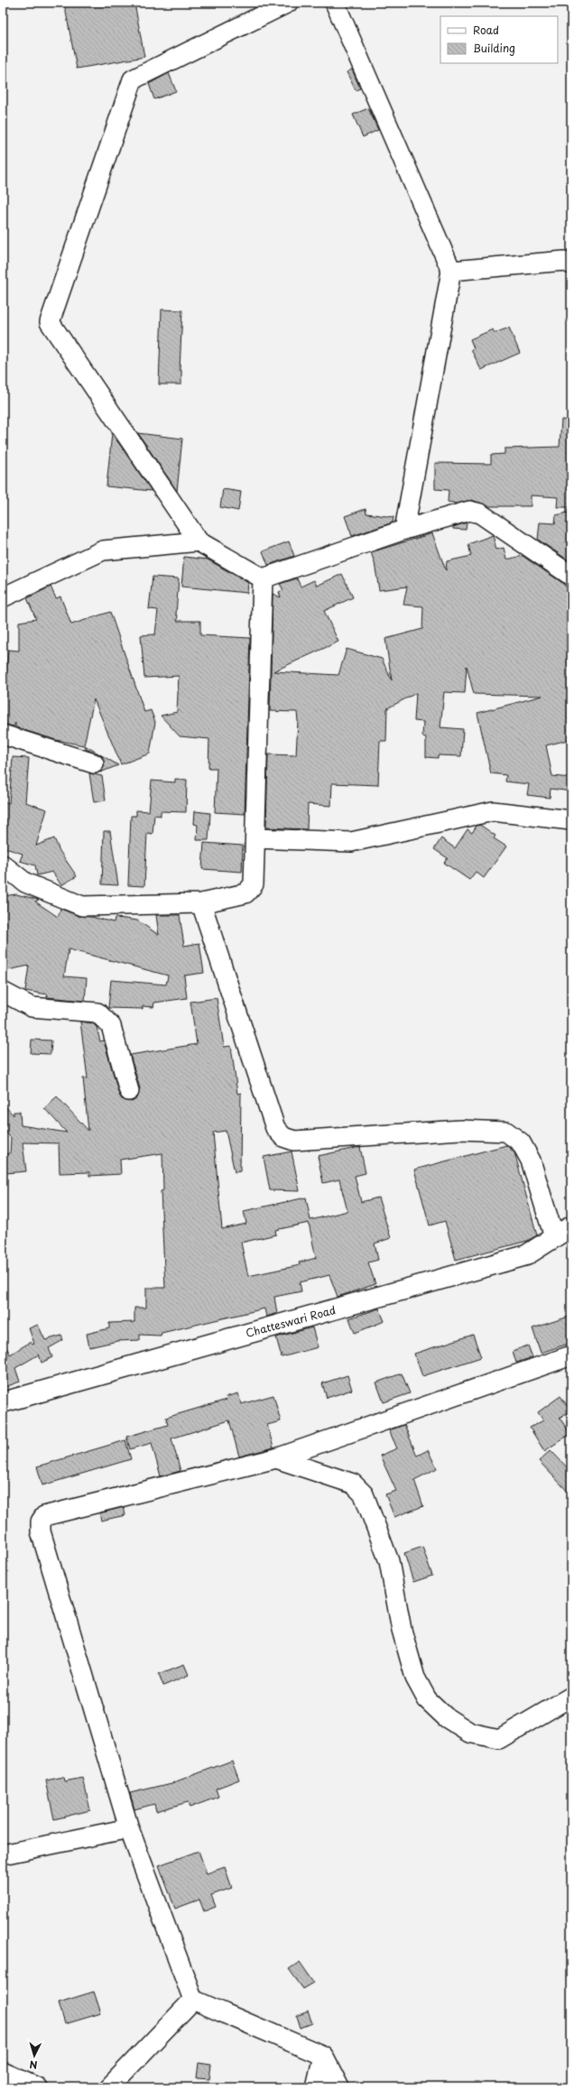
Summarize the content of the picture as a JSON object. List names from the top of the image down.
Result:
{
  "streets": {
    "main road": ["Chatteswari Road"]
  },
  "legend": ["Road", "Building"],
  "north": "bottom"
}
